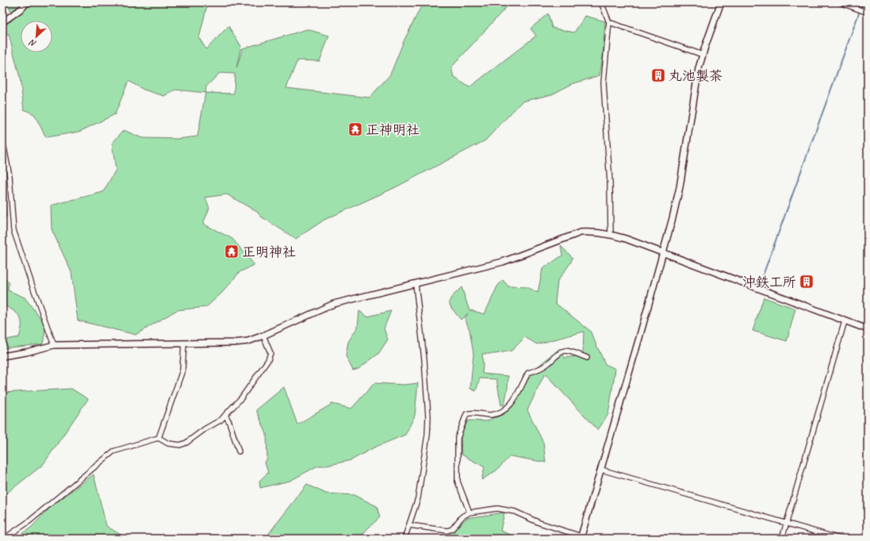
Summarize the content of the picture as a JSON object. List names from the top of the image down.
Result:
{
  "places": {
    "building": ["丸池製茶", "沖鉄工所"],
    "temple": ["正神明社", "正明神社"]
  },
  "north": "bottom left"
}
